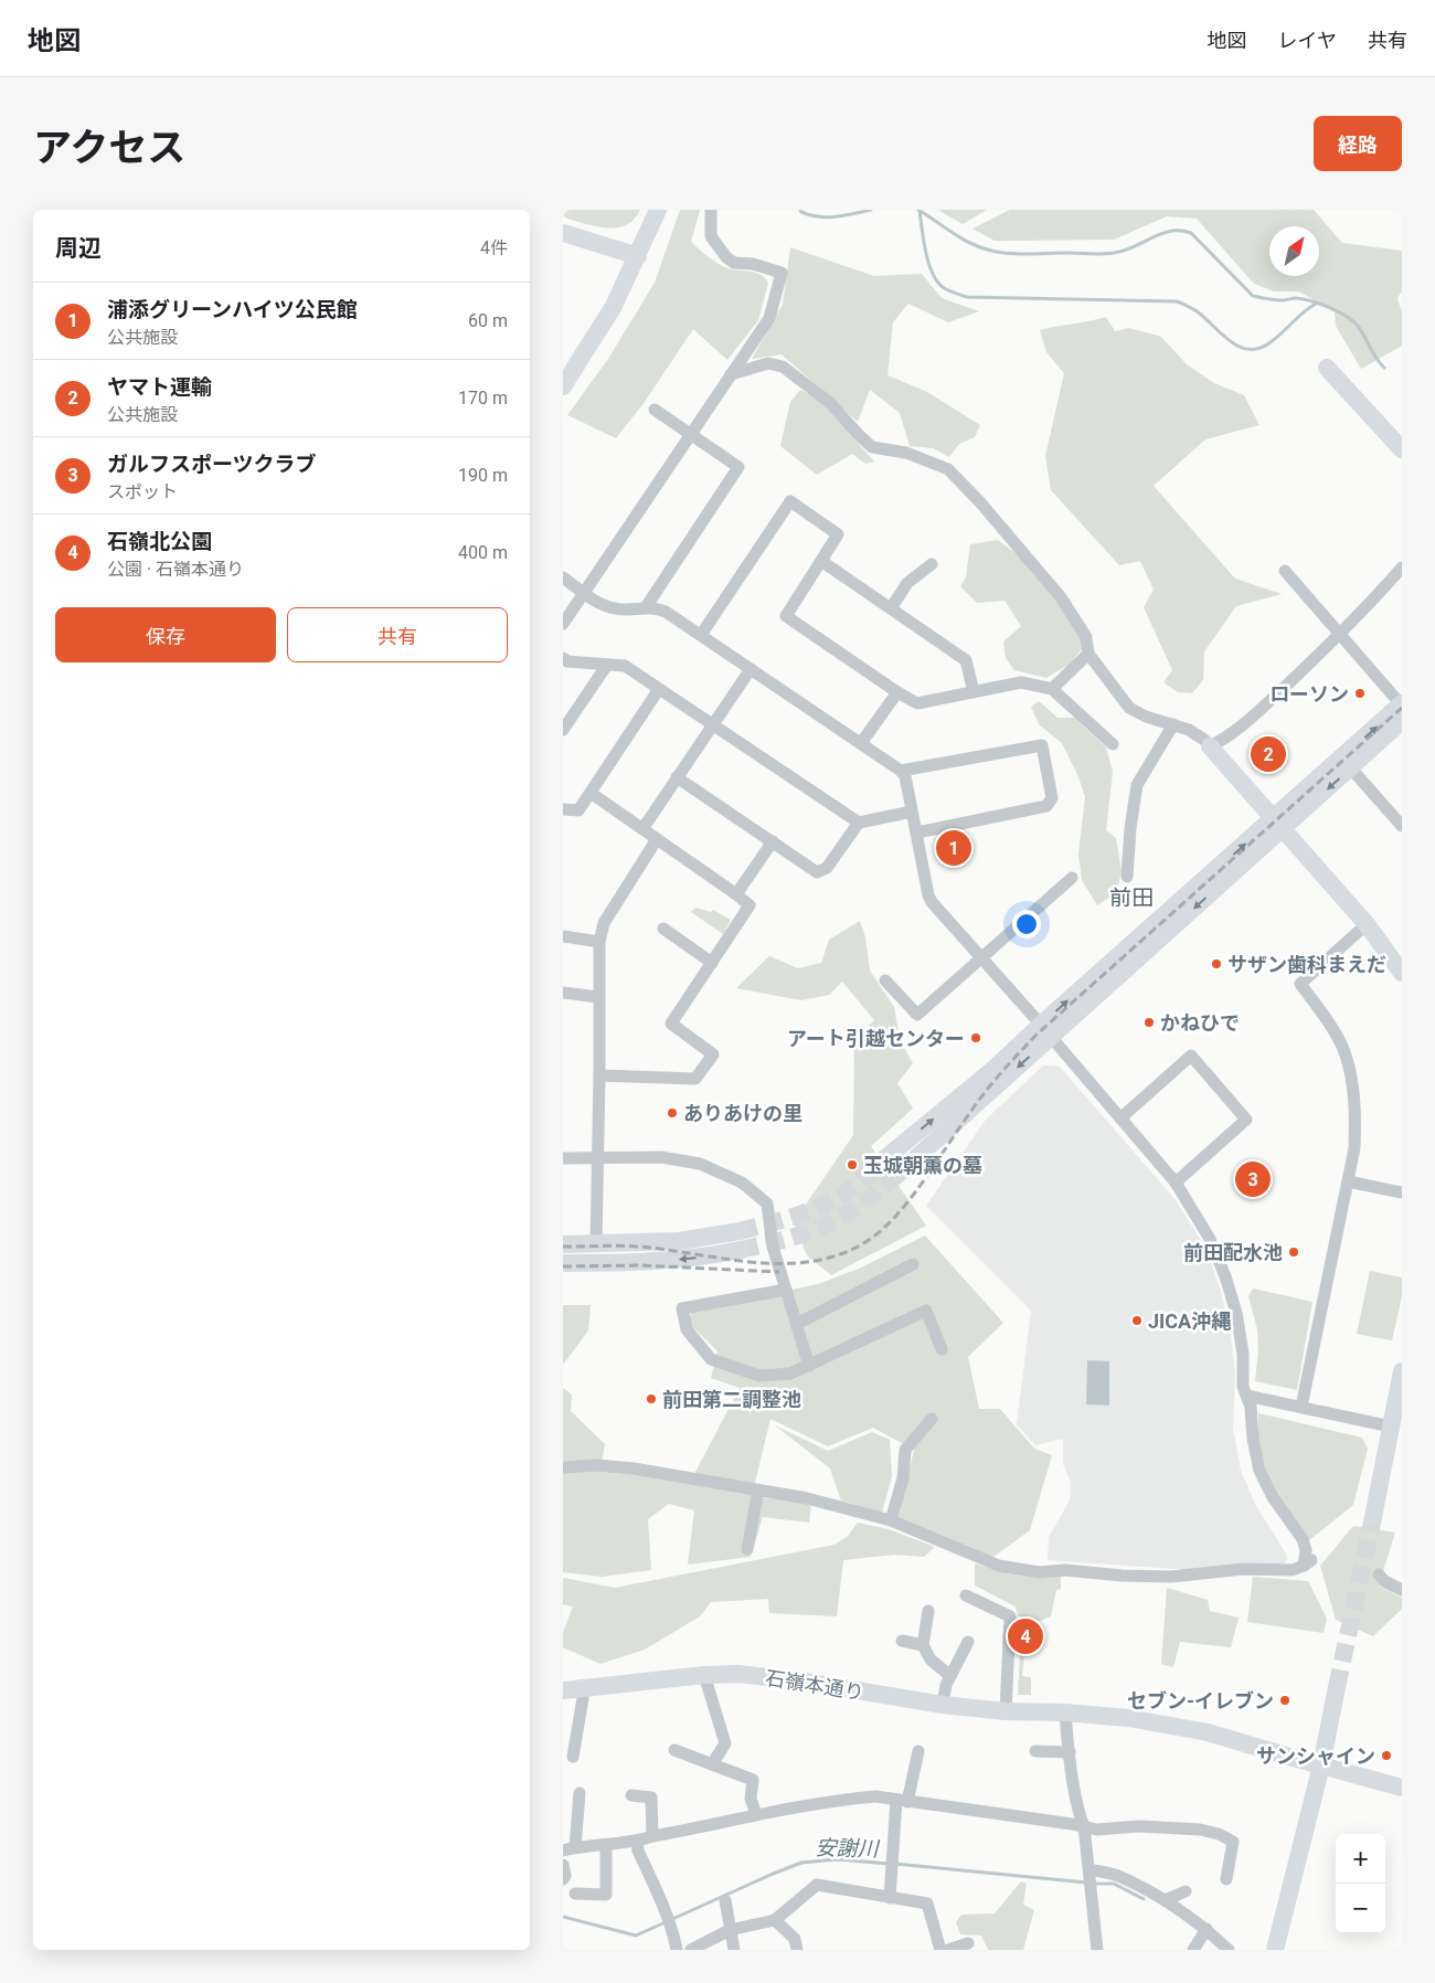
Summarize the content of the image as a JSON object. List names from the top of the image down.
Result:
{
  "streets": {
    "street": ["石嶺本通り"]
  },
  "districts": ["前田"],
  "water": ["安謝川"],
  "places": [
    "ローソン",
    "サザン歯科まえだ",
    "かねひで",
    "アート引越センター",
    "ありあけの里",
    "玉城朝薫の墓",
    "前田配水池",
    "JICA沖縄",
    "前田第二調整池",
    "セブン-イレブン",
    "サンシャイン"
  ],
  "north": "top right",
  "page": {
    "header": "地図",
    "nav": ["地図", "レイヤ", "共有"],
    "title": "アクセス",
    "buttons": [
      "経路",
      ["保存", "共有"]
    ],
    "heading": ["周辺", "4件"],
    "list": [
      {
        "mark": "1",
        "name": "浦添グリーンハイツ公民館",
        "note": "公共施設",
        "value": "60 m"
      },
      {
        "mark": "2",
        "name": "ヤマト運輸",
        "note": "公共施設",
        "value": "170 m"
      },
      {
        "mark": "3",
        "name": "ガルフスポーツクラブ",
        "note": "スポット",
        "value": "190 m"
      },
      {
        "mark": "4",
        "name": "石嶺北公園",
        "note": "公園 · 石嶺本通り",
        "value": "400 m"
      }
    ],
    "pins": [
      "2",
      "1",
      "3",
      "4"
    ],
    "map_buttons": ["+", "−"]
  }
}
